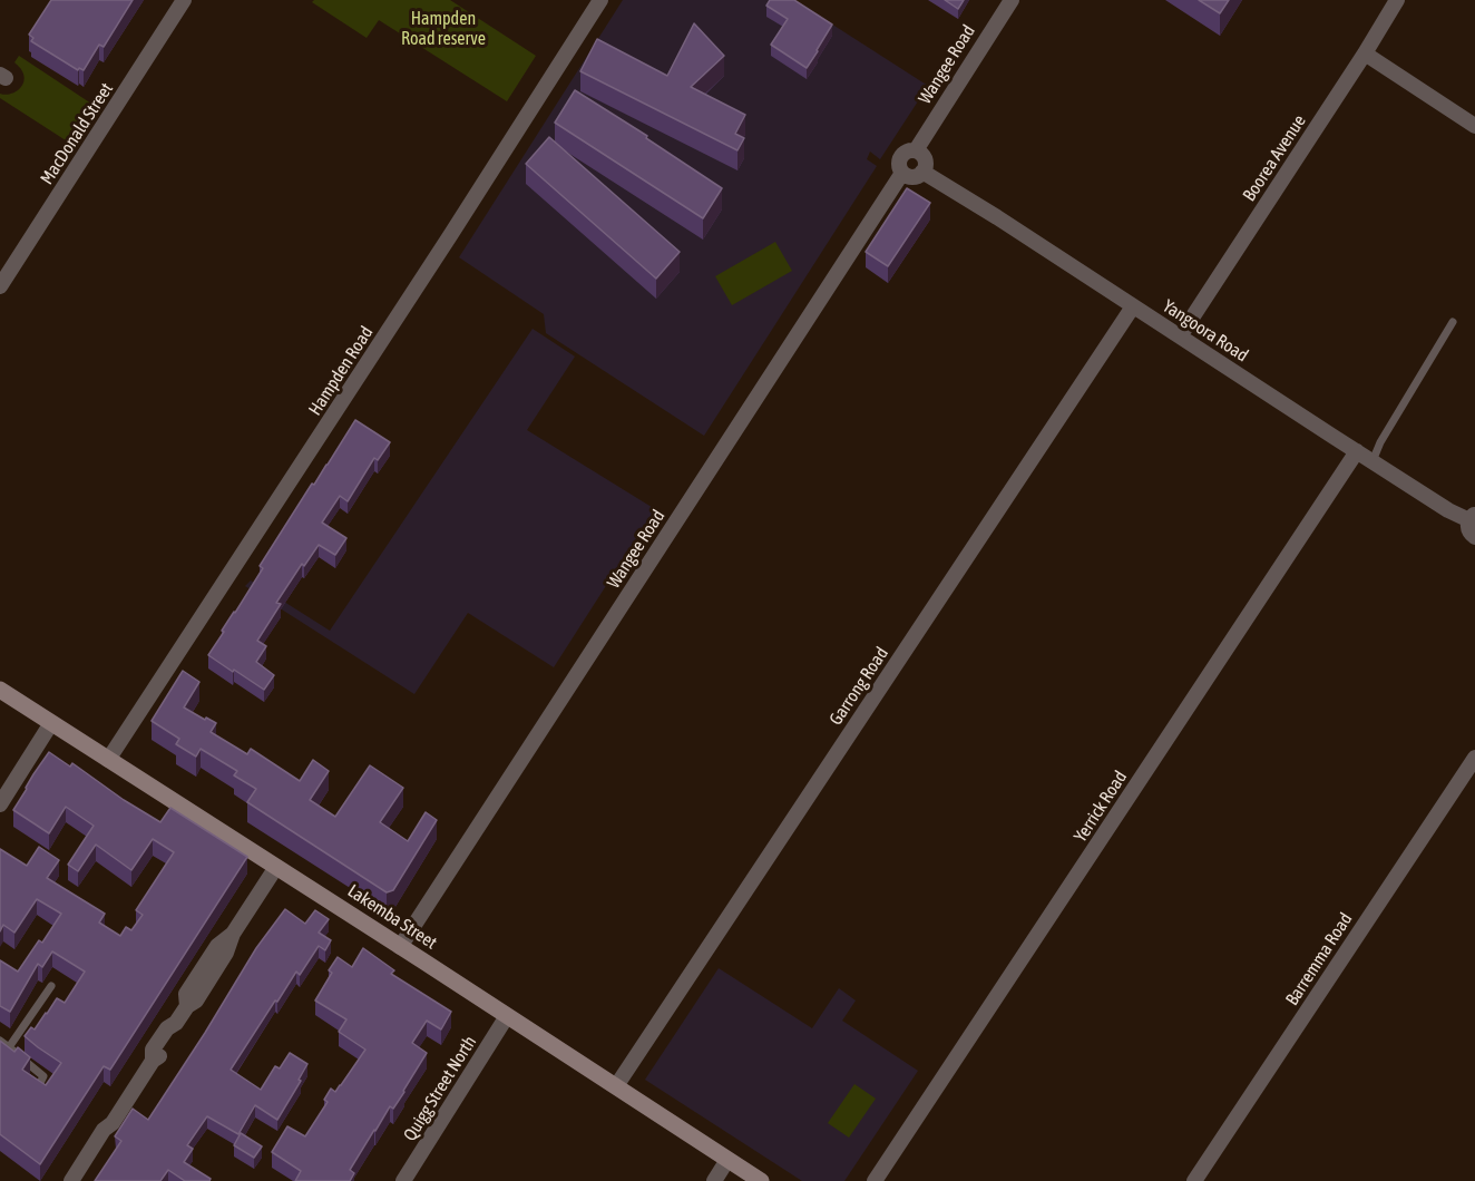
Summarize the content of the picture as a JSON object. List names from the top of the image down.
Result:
{
  "streets": {
    "main road": ["Lakemba Street"],
    "street": [
      "Wangee Road",
      "MacDonald Street",
      "Boorea Avenue",
      "Yangoora Road",
      "Hampden Road",
      "Garrong Road",
      "Yerrick Road",
      "Barremma Road",
      "Quigg Street North"
    ]
  },
  "crossings": [
    ["Wangee Road", "Yangoora Road"],
    ["Wangee Road", "Lakemba Street"],
    ["Boorea Avenue", "Yangoora Road"],
    ["Yangoora Road", "Garrong Road"],
    ["Yangoora Road", "Yerrick Road"],
    ["Hampden Road", "Lakemba Street"],
    ["Garrong Road", "Lakemba Street"],
    ["Lakemba Street", "Quigg Street North"]
  ],
  "parks": ["Hampden Road reserve"]
}
